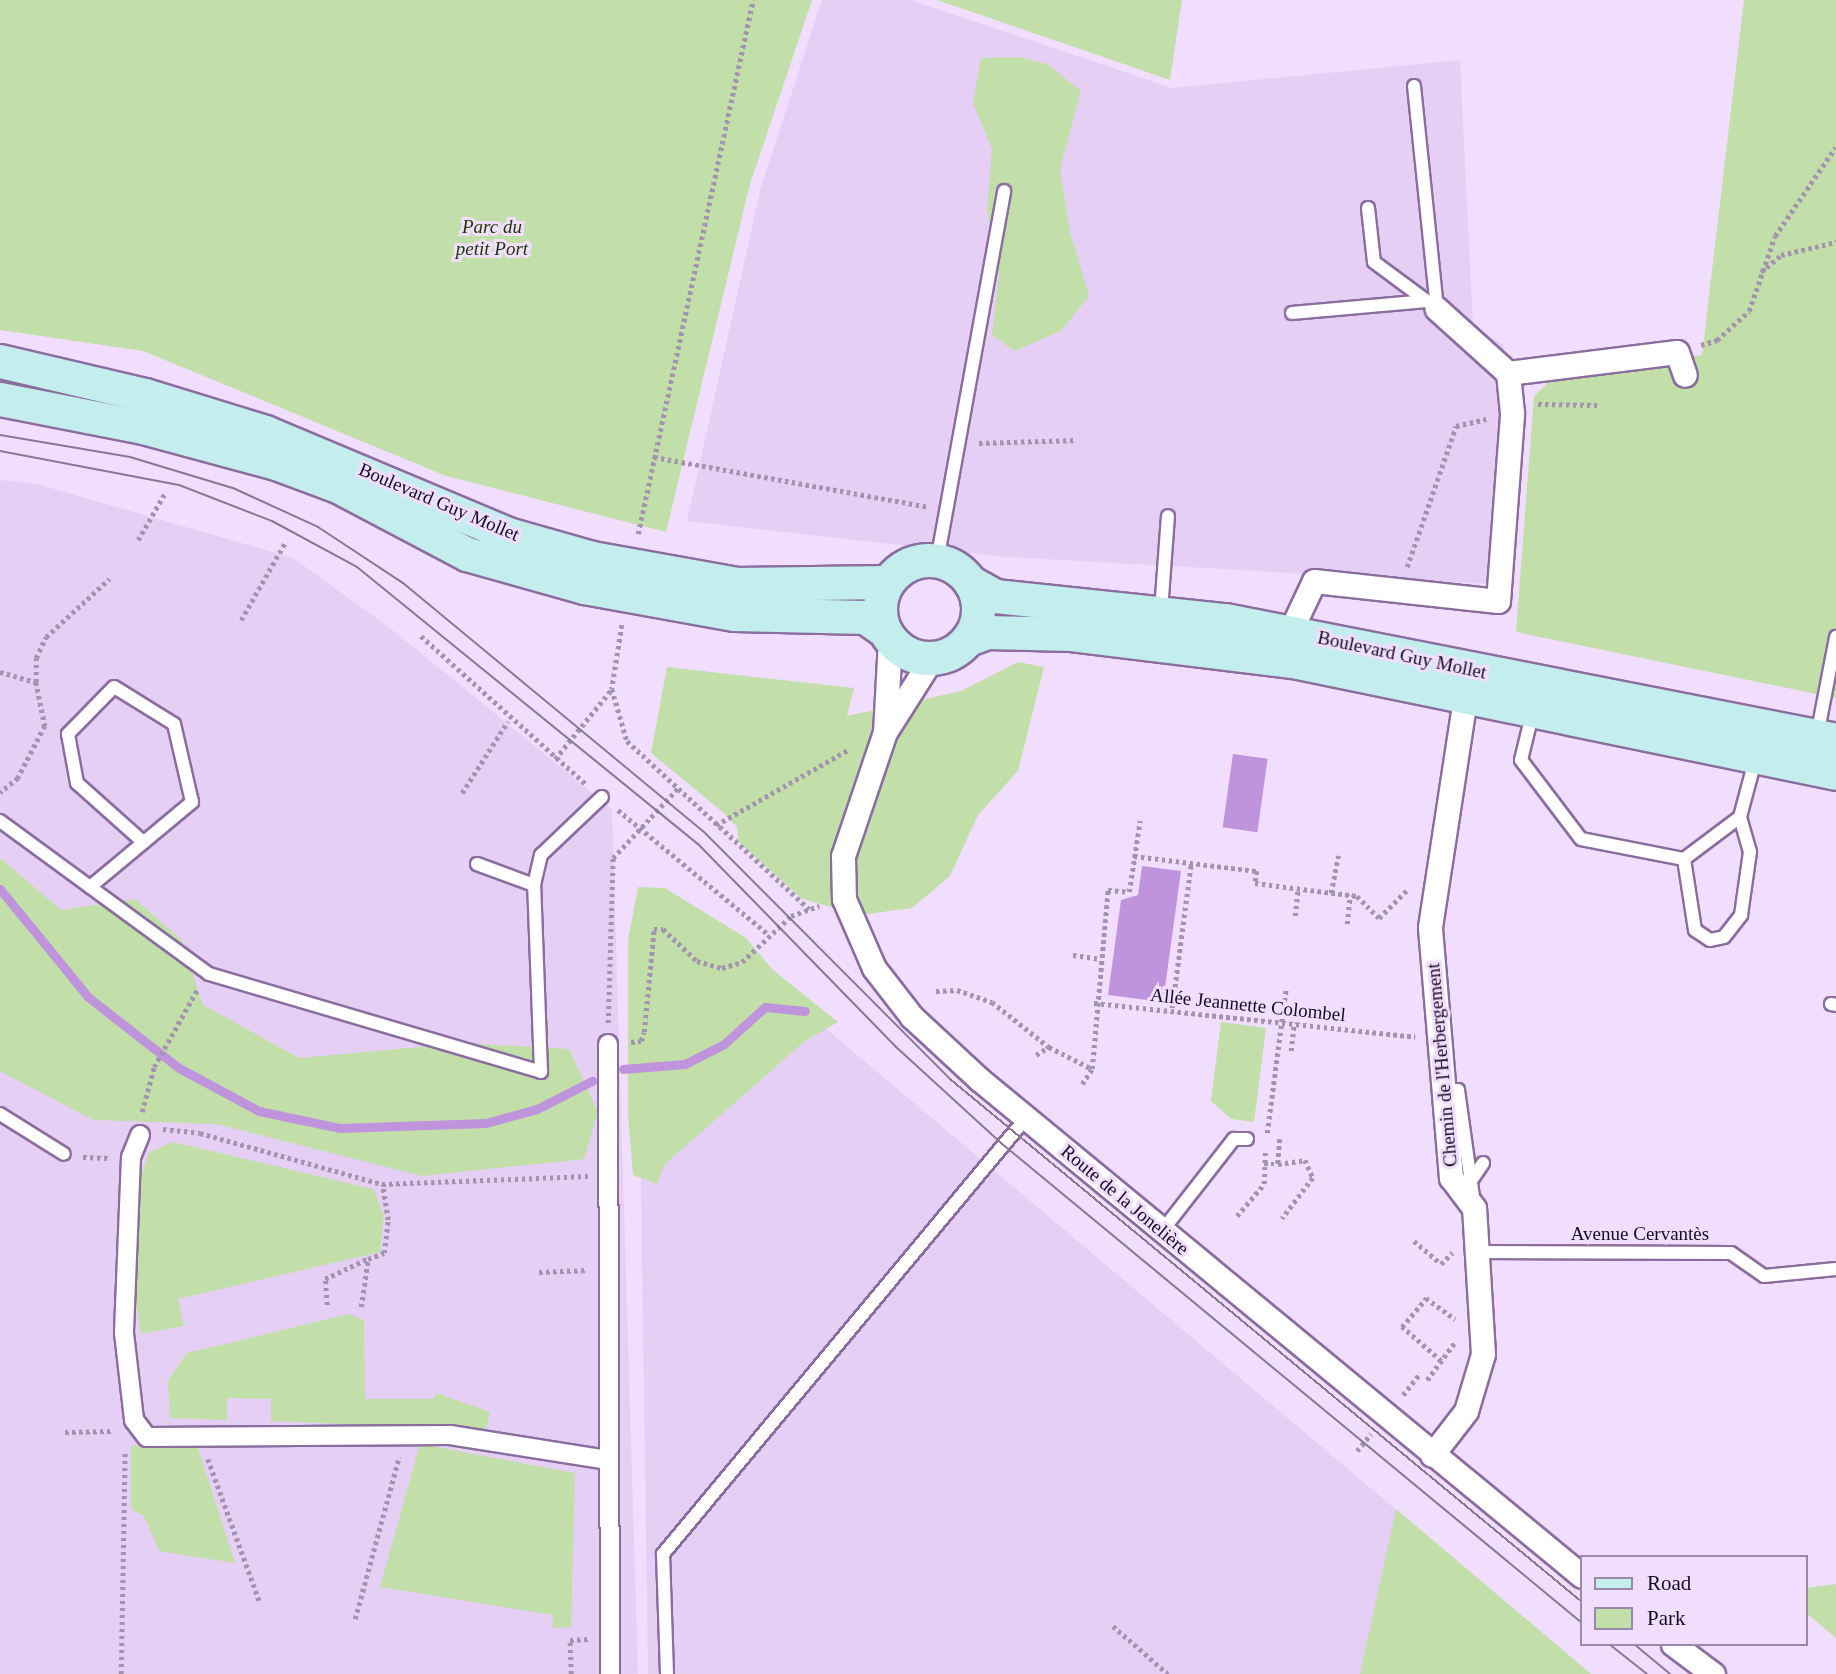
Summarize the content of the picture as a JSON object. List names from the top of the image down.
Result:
{
  "streets": {
    "main road": ["Boulevard Guy Mollet"],
    "street": ["Chemin de l'Herbergement", "Route de la Jonelière"],
    "lane": ["Avenue Cervantès"],
    "path": ["Allée Jeannette Colombel"]
  },
  "crossings": [
    ["Boulevard Guy Mollet", "Chemin de l'Herbergement"],
    ["Boulevard Guy Mollet", "Route de la Jonelière"],
    ["Allée Jeannette Colombel", "Chemin de l'Herbergement"]
  ],
  "parks": ["Parc du petit Port"],
  "legend": ["Road", "Park"]
}
